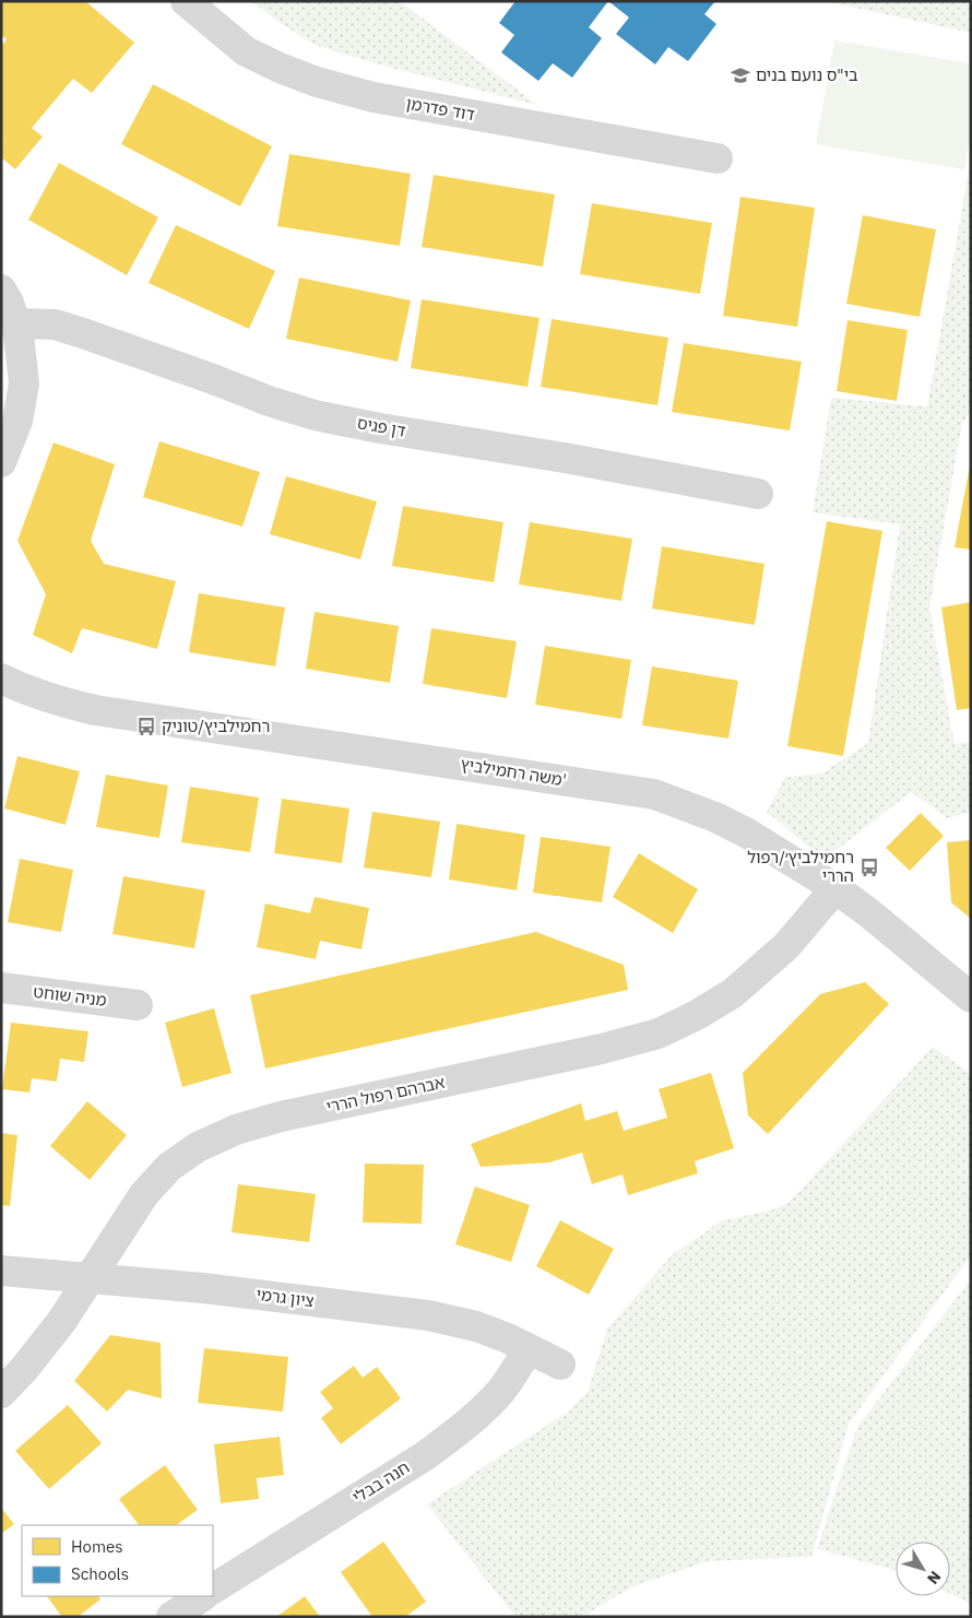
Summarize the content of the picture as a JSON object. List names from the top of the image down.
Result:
{
  "streets": {
    "street": [
      "דוד פדרמן",
      "דן פגיס",
      "משה רחמילביץ'",
      "מניה שוחט",
      "אברהם רפול הררי",
      "ציון גרמי",
      "חנה בבלי"
    ]
  },
  "crossings": [
    ["משה רחמילביץ'", "אברהם רפול הררי"],
    ["אברהם רפול הררי", "ציון גרמי"],
    ["ציון גרמי", "חנה בבלי"]
  ],
  "places": {
    "school or university": ["בי\"ס נועם בנים"],
    "bus stop": ["רחמילביץ/טוניק", "רחמילביץ׳/רפול הררי"]
  },
  "legend": ["Homes", "Schools"],
  "north": "bottom right"
}
